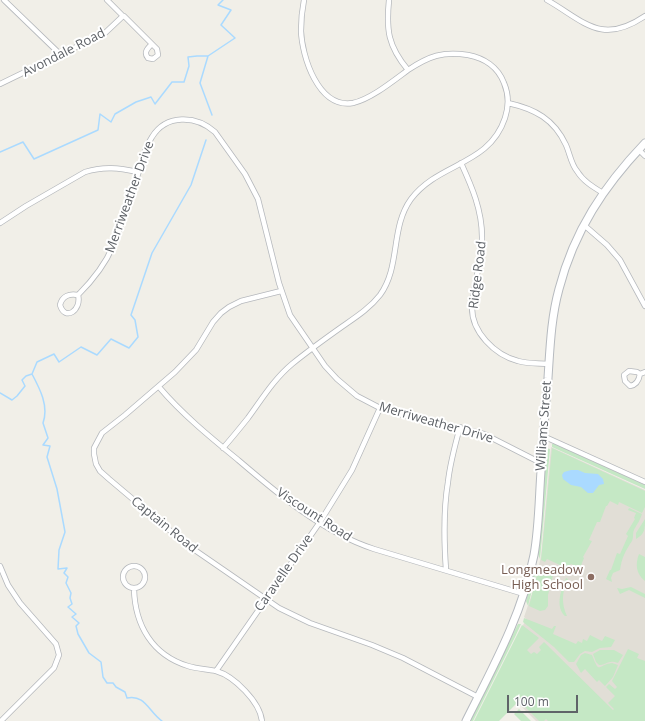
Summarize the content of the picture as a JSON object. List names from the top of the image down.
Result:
{
  "streets": {
    "main road": ["Williams Street"],
    "street": [
      "Avondale Road",
      "Merriweather Drive",
      "Ridge Road",
      "Viscount Road",
      "Captain Road",
      "Caravelle Drive"
    ]
  },
  "crossings": [
    ["Merriweather Drive", "Williams Street"],
    ["Merriweather Drive", "Captain Road"],
    ["Merriweather Drive", "Caravelle Drive"],
    ["Ridge Road", "Williams Street"],
    ["Williams Street", "Viscount Road"],
    ["Williams Street", "Captain Road"],
    ["Viscount Road", "Captain Road"],
    ["Viscount Road", "Caravelle Drive"],
    ["Captain Road", "Caravelle Drive"]
  ],
  "places": ["Longmeadow High School"],
  "scale_bar": "100 m"
}
